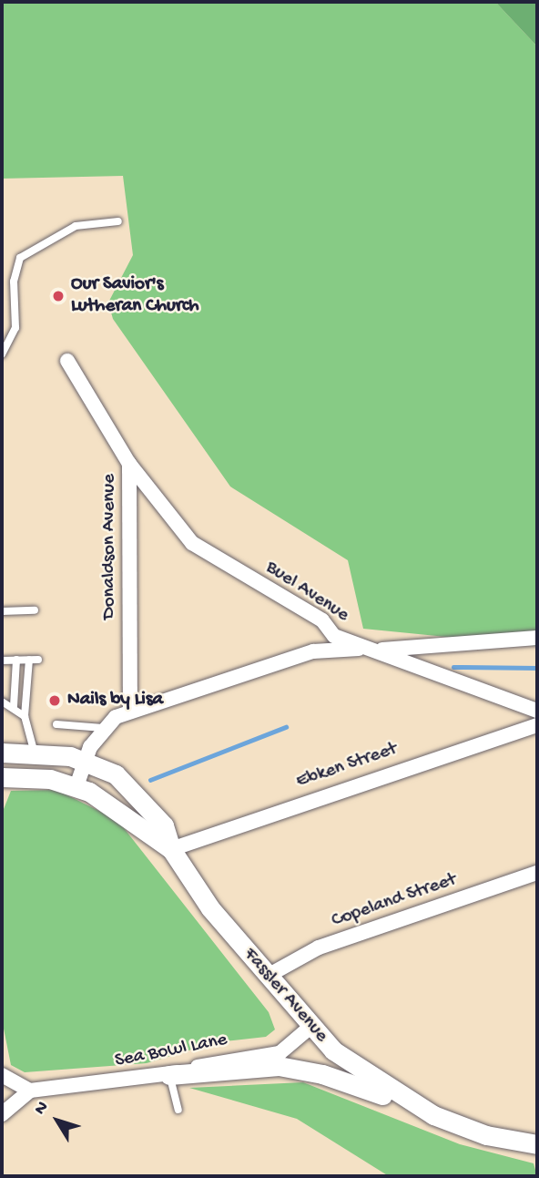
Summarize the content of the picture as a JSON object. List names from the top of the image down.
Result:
{
  "streets": {
    "street": [
      "Donaldson Avenue",
      "Buel Avenue",
      "Ebken Street",
      "Copeland Street",
      "Fassler Avenue",
      "Sea Bowl Lane"
    ]
  },
  "crossings": [
    ["Donaldson Avenue", "Buel Avenue"],
    ["Ebken Street", "Fassler Avenue"],
    ["Copeland Street", "Fassler Avenue"],
    ["Fassler Avenue", "Sea Bowl Lane"]
  ],
  "places": ["Our Savior's Lutheran Church", "Nails by Lisa"],
  "north": "top left"
}
